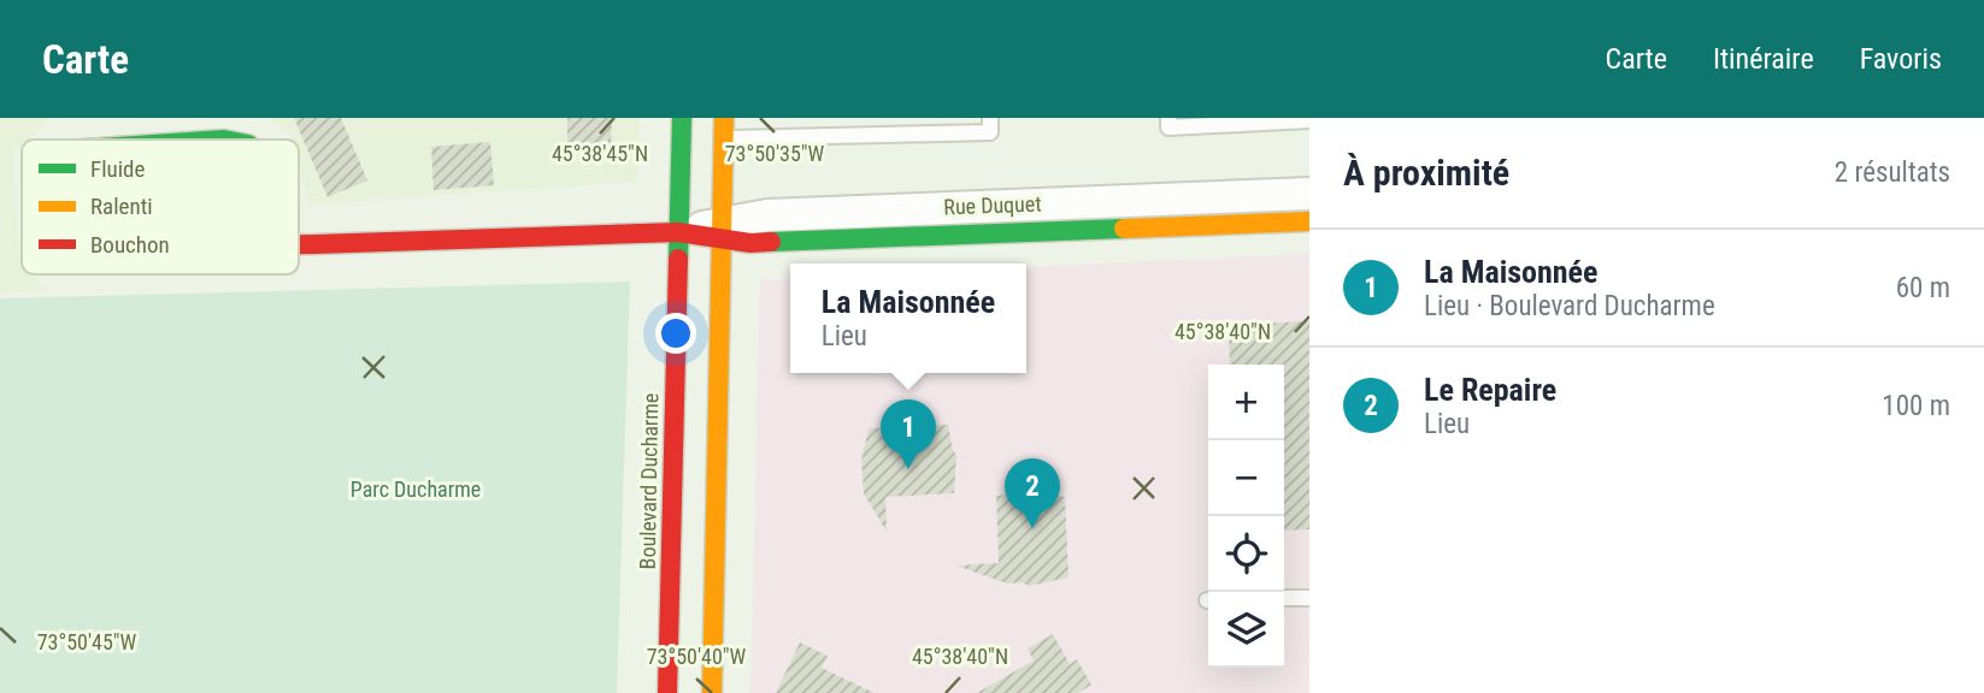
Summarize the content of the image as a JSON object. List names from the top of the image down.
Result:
{
  "streets": {
    "street": ["Rue Duquet", "Boulevard Ducharme"]
  },
  "crossings": [
    ["Rue Duquet", "Boulevard Ducharme"]
  ],
  "parks": ["Parc Ducharme"],
  "legend": ["Fluide", "Ralenti", "Bouchon"],
  "page": {
    "header": "Carte",
    "nav": ["Carte", "Itinéraire", "Favoris"],
    "heading": ["À proximité", "2 résultats"],
    "list": [
      {
        "mark": "1",
        "name": "La Maisonnée",
        "note": "Lieu · Boulevard Ducharme",
        "value": "60 m"
      },
      {
        "mark": "2",
        "name": "Le Repaire",
        "note": "Lieu",
        "value": "100 m"
      }
    ],
    "popup": ["La Maisonnée", "Lieu"],
    "map_buttons": ["+", "−"],
    "pins": ["1", "2"]
  },
  "coordinates": [
    "73°50'35\"W",
    "45°38'45\"N",
    "45°38'40\"N",
    "73°50'45\"W",
    "73°50'40\"W"
  ]
}
